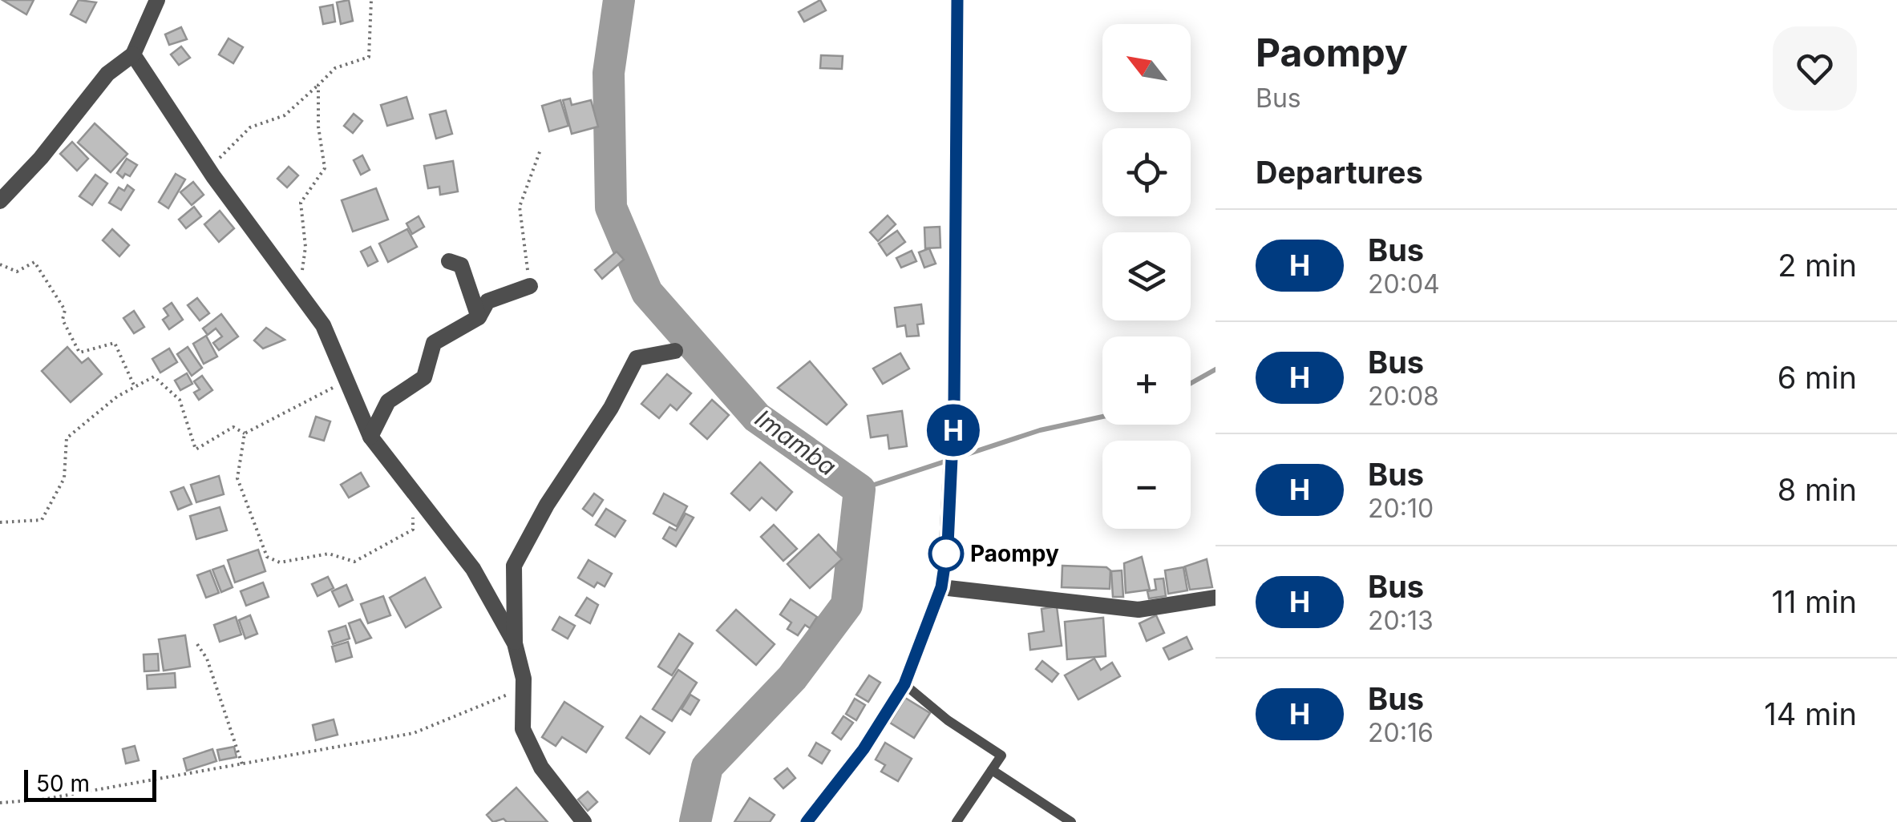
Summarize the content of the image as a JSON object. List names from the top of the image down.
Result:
{
  "water": ["Imamba"],
  "places": ["Paompy"],
  "lines": ["bus line H"],
  "scale_bar": "50 m",
  "north": "top left",
  "page": {
    "on_map": "H",
    "heading": [
      ["Paompy", "Bus"],
      "Departures"
    ],
    "map_buttons": ["+", "−"],
    "list": [
      {
        "mark": "H",
        "name": "Bus",
        "note": "20:04",
        "value": "2 min"
      },
      {
        "mark": "H",
        "name": "Bus",
        "note": "20:08",
        "value": "6 min"
      },
      {
        "mark": "H",
        "name": "Bus",
        "note": "20:10",
        "value": "8 min"
      },
      {
        "mark": "H",
        "name": "Bus",
        "note": "20:13",
        "value": "11 min"
      },
      {
        "mark": "H",
        "name": "Bus",
        "note": "20:16",
        "value": "14 min"
      }
    ],
    "scale": "50 m"
  }
}
